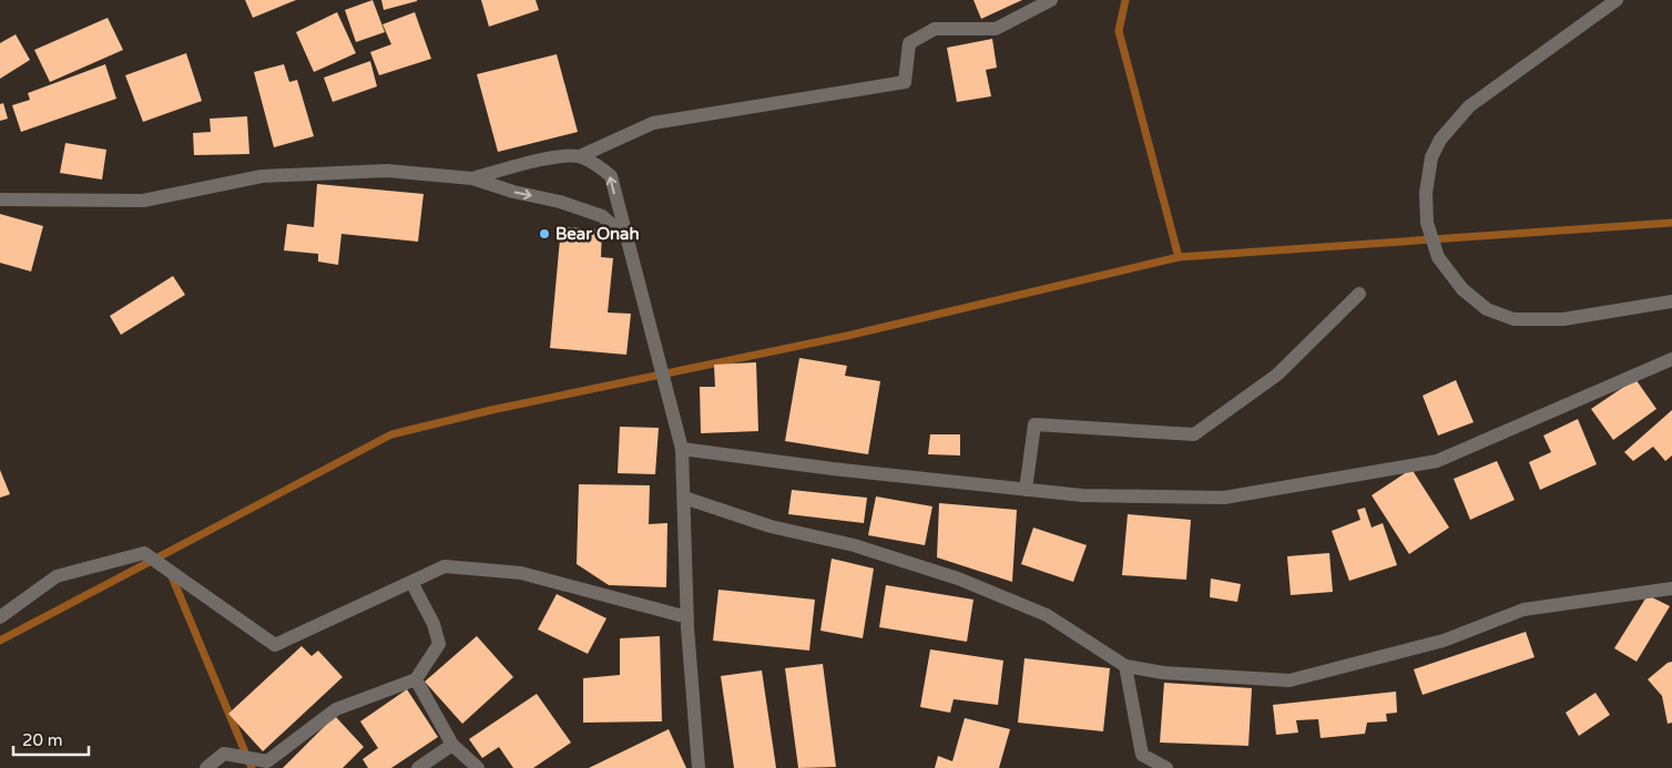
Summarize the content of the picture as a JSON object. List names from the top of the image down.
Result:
{
  "places": ["Bear Onah"],
  "scale_bar": "20 m"
}
